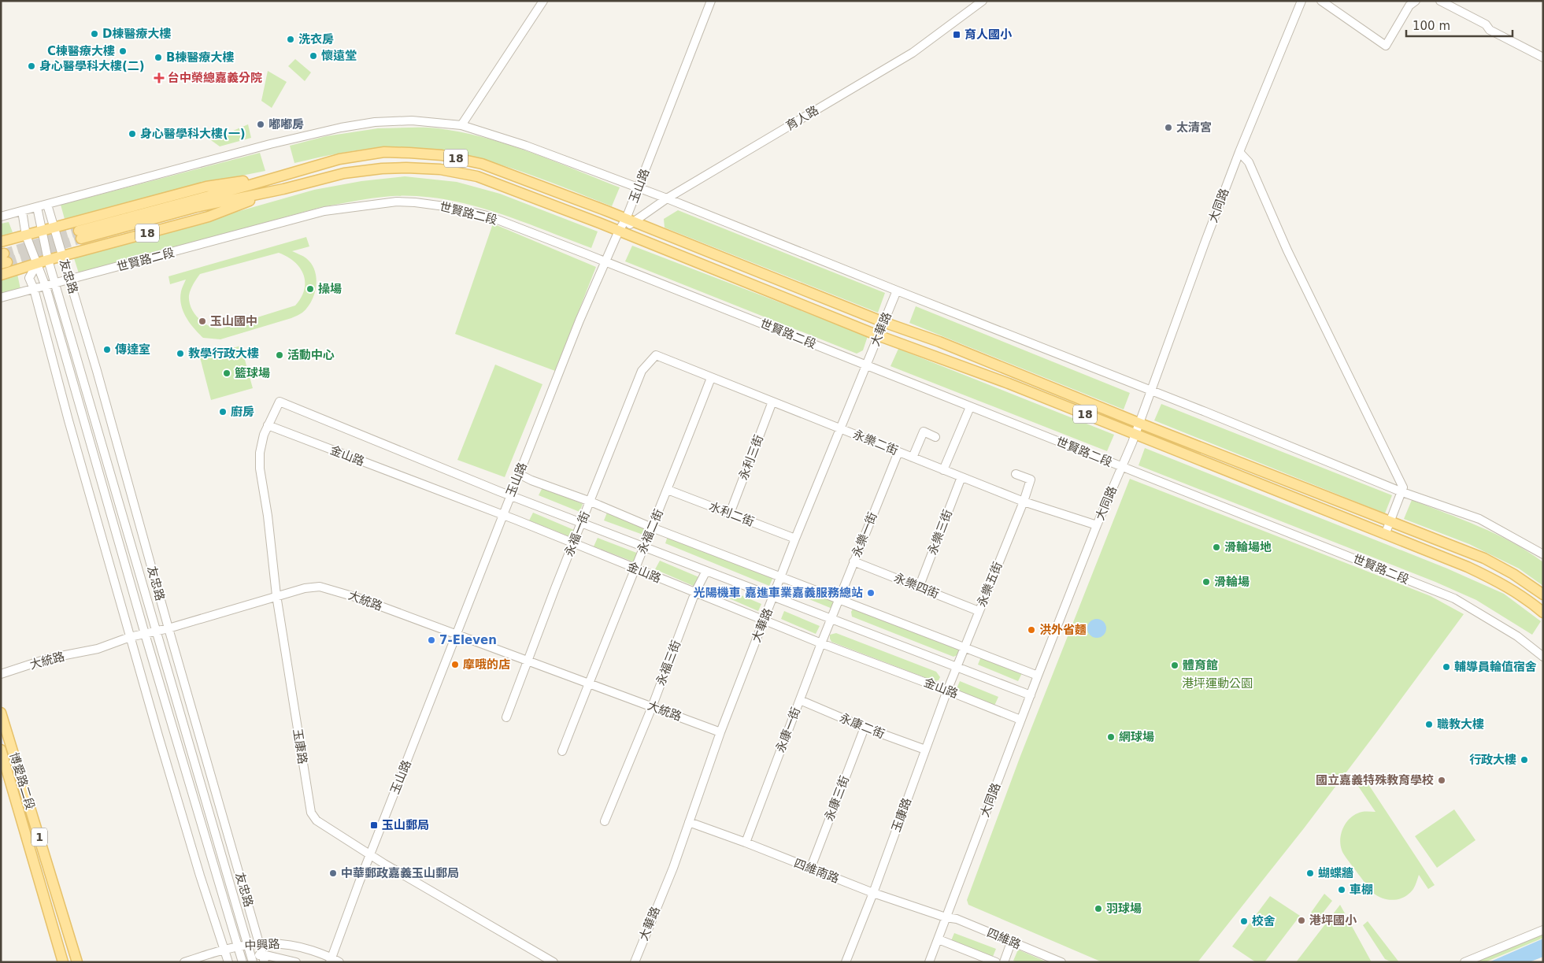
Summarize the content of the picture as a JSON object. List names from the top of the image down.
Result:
{
  "streets": {
    "main road": ["18", "博愛路二段", "1"],
    "street": [
      "育人路",
      "玉山路",
      "大同路",
      "世賢路二段",
      "友忠路",
      "大華路",
      "永樂二街",
      "金山路",
      "永利三街",
      "水利二街",
      "永福二街",
      "永樂三街",
      "永福一街",
      "永樂一街",
      "永樂五街",
      "永樂四街",
      "大統路",
      "永福三街",
      "永康二街",
      "永康一街",
      "玉康路",
      "永康三街",
      "四維南路",
      "四維路",
      "中興路"
    ]
  },
  "crossings": [
    ["育人路", "18"],
    ["育人路", "玉山路"],
    ["18", "玉山路"],
    ["18", "大同路"],
    ["18", "友忠路"],
    ["18", "大華路"],
    ["玉山路", "世賢路二段"],
    ["玉山路", "金山路"],
    ["玉山路", "大統路"],
    ["玉山路", "玉康路"],
    ["玉山路", "中興路"],
    ["大同路", "世賢路二段"],
    ["大同路", "永樂二街"],
    ["大同路", "金山路"],
    ["大同路", "四維南路"],
    ["大同路", "四維路"],
    ["世賢路二段", "友忠路"],
    ["世賢路二段", "大華路"],
    ["友忠路", "大統路"],
    ["友忠路", "中興路"],
    ["大華路", "永樂二街"],
    ["大華路", "金山路"],
    ["大華路", "水利二街"],
    ["大華路", "大統路"],
    ["大華路", "四維南路"],
    ["永樂二街", "永利三街"],
    ["永樂二街", "永福二街"],
    ["永樂二街", "永樂三街"],
    ["永樂二街", "永福一街"],
    ["永樂二街", "永樂一街"],
    ["永樂二街", "永樂五街"],
    ["金山路", "永福二街"],
    ["金山路", "永福一街"],
    ["金山路", "永樂一街"],
    ["金山路", "永樂五街"],
    ["金山路", "永福三街"],
    ["金山路", "永康一街"],
    ["金山路", "玉康路"],
    ["永利三街", "水利二街"],
    ["水利二街", "永福二街"],
    ["永福二街", "大統路"],
    ["永樂三街", "永樂四街"],
    ["永福一街", "大統路"],
    ["永樂一街", "永樂四街"],
    ["永樂一街", "永康一街"],
    ["永樂五街", "永樂四街"],
    ["永樂五街", "玉康路"],
    ["大統路", "永福三街"],
    ["大統路", "玉康路"],
    ["永康二街", "永康一街"],
    ["永康二街", "玉康路"],
    ["永康二街", "永康三街"],
    ["永康一街", "四維南路"],
    ["玉康路", "四維南路"],
    ["永康三街", "四維南路"],
    ["四維南路", "四維路"]
  ],
  "parks": ["港坪運動公園"],
  "places": {
    "other": [
      "D棟醫療大樓",
      "洗衣房",
      "C棟醫療大樓",
      "懷遠堂",
      "B棟醫療大樓",
      "身心醫學科大樓(二)",
      "嘟嘟房",
      "太清宮",
      "身心醫學科大樓(一)",
      "操場",
      "玉山國中",
      "傳達室",
      "教學行政大樓",
      "活動中心",
      "籃球場",
      "廚房",
      "滑輪場地",
      "滑輪場",
      "光陽機車 嘉進車業嘉義服務總站",
      "洪外省麵",
      "7-Eleven",
      "摩哦的店",
      "體育館",
      "輔導員輪值宿舍",
      "職教大樓",
      "網球場",
      "行政大樓",
      "國立嘉義特殊教育學校",
      "中華郵政嘉義玉山郵局",
      "蝴蝶牆",
      "車棚",
      "羽球場",
      "港坪國小",
      "校舍"
    ],
    "transit": ["育人國小", "玉山郵局"],
    "health": ["台中榮總嘉義分院"]
  },
  "scale_bar": "100 m"
}
